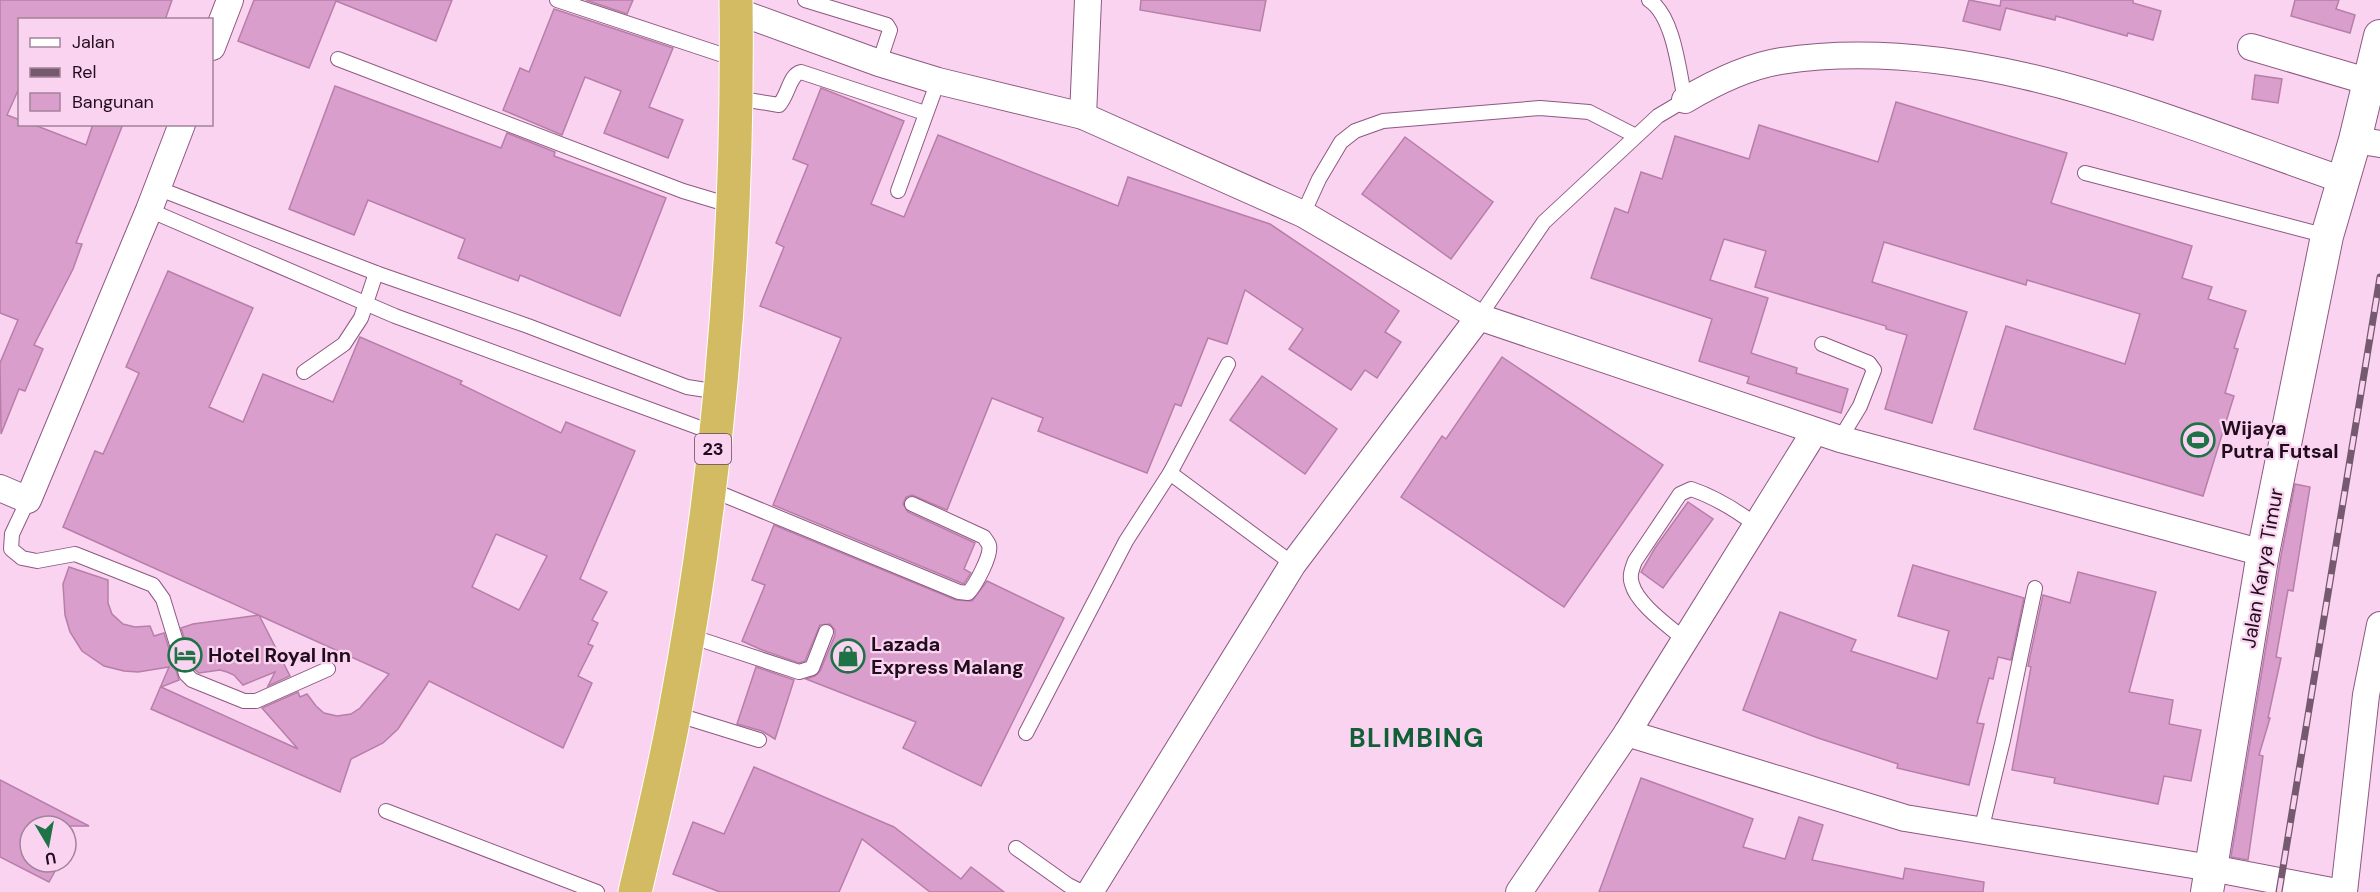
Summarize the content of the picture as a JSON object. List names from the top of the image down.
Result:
{
  "streets": {
    "highway": ["23"],
    "street": ["Jalan Karya Timur"]
  },
  "districts": ["BLIMBING"],
  "places": {
    "sports": ["Wijaya Putra Futsal"],
    "hotel": ["Hotel Royal Inn"],
    "shop": ["Lazada Express Malang"]
  },
  "legend": ["Jalan", "Rel", "Bangunan"],
  "north": "bottom"
}
